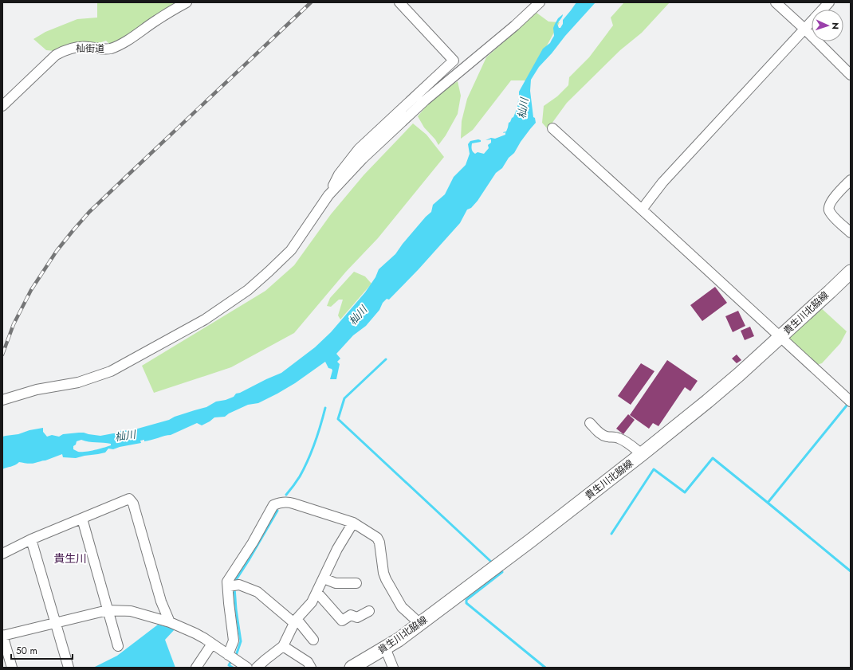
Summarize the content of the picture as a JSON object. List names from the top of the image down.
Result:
{
  "streets": {
    "main road": ["貴生川北脇線"],
    "street": ["杣街道"]
  },
  "districts": ["貴生川"],
  "water": ["杣川"],
  "scale_bar": "50 m",
  "north": "right"
}
